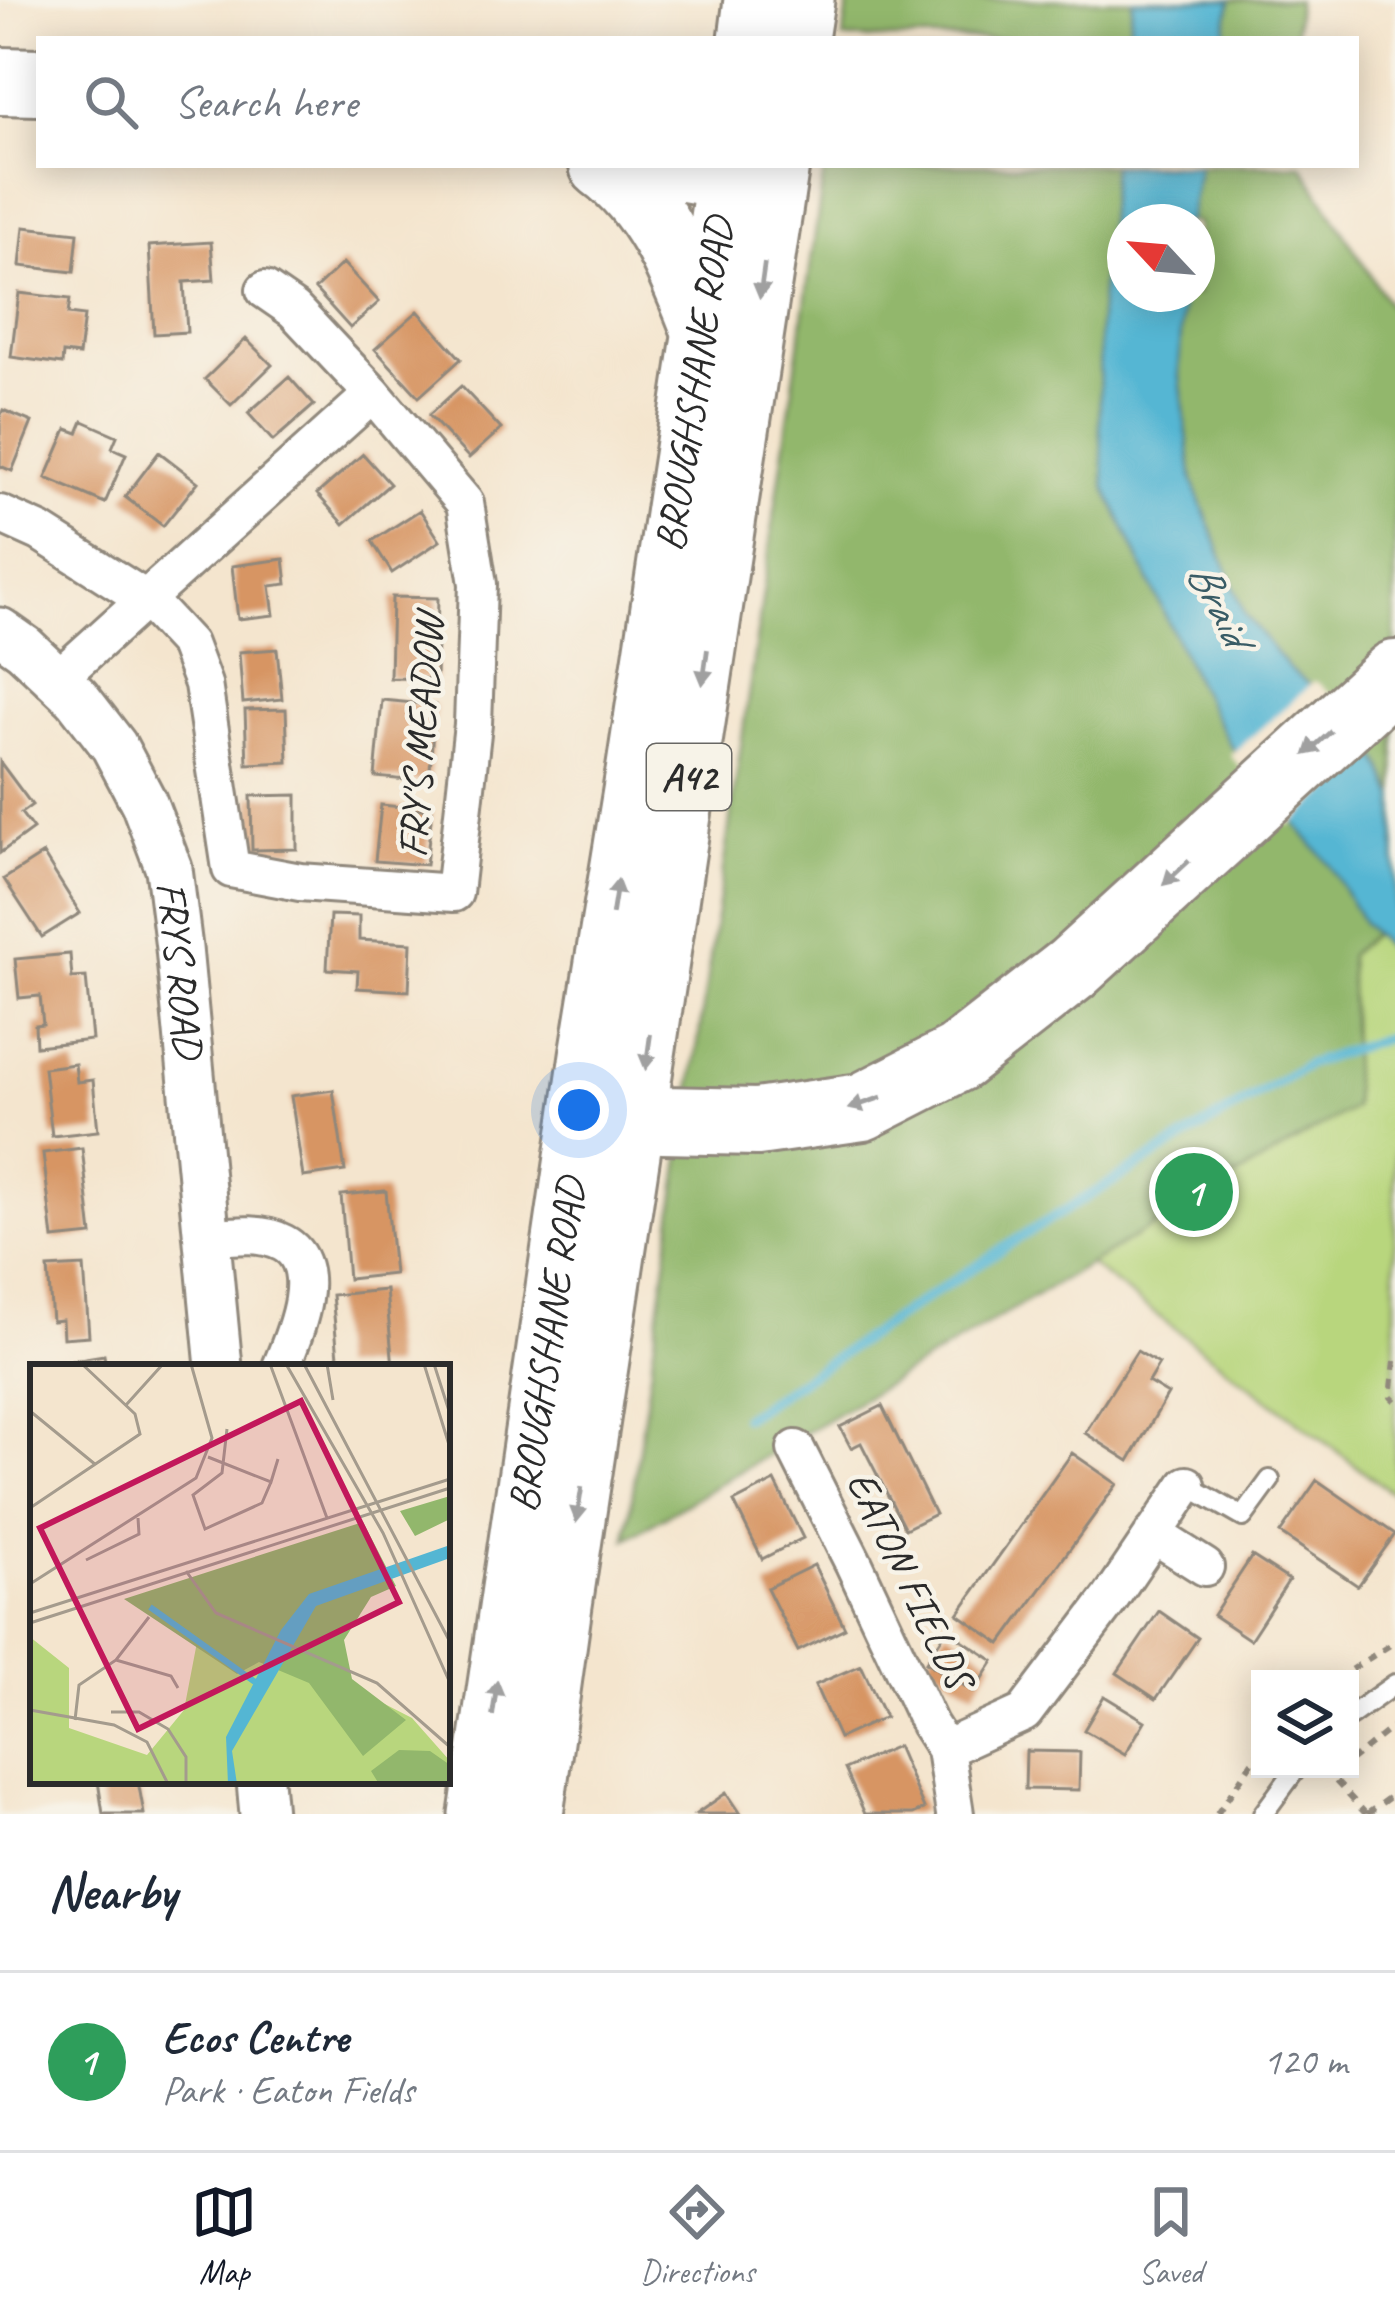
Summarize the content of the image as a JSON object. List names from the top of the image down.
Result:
{
  "streets": {
    "main road": ["BROUGHSHANE ROAD", "A42"],
    "street": ["FRY'S MEADOW", "FRYS ROAD", "EATON FIELDS"]
  },
  "water": ["Braid"],
  "north": "top left",
  "page": {
    "search": "Search here",
    "pins": "1",
    "heading": "Nearby",
    "list": [
      {
        "mark": "1",
        "name": "Ecos Centre",
        "note": "Park · Eaton Fields",
        "value": "120 m"
      }
    ],
    "nav": ["Map", "Directions", "Saved"]
  }
}
